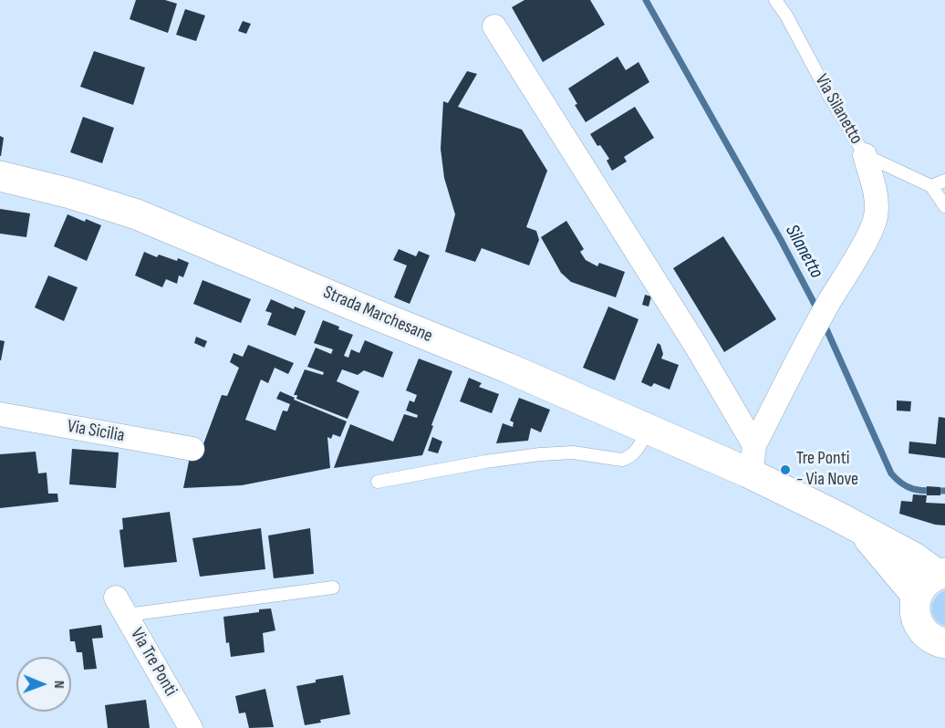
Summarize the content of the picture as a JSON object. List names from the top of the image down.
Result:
{
  "streets": {
    "main road": ["Strada Marchesane"],
    "street": ["Via Sicilia", "Via Tre Ponti"],
    "lane": ["Via Silanetto"]
  },
  "water": ["Silanetto"],
  "places": ["Tre Ponti - Via Nove"],
  "north": "right"
}
